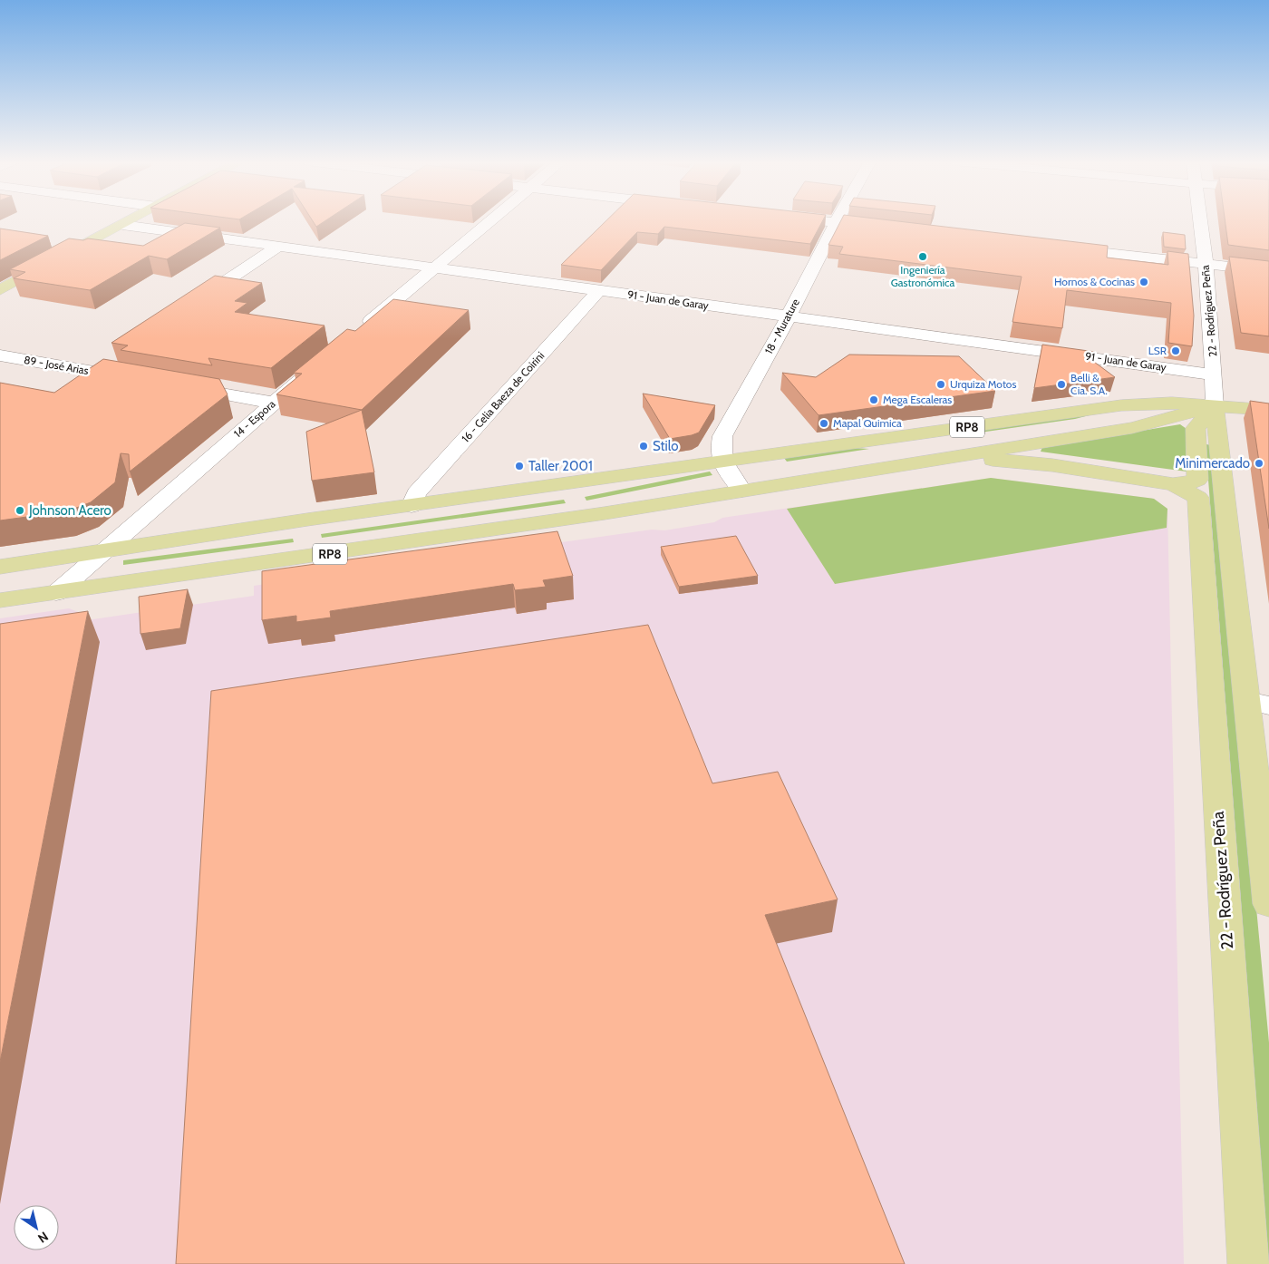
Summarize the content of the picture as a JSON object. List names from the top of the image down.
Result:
{
  "streets": {
    "main road": ["22 - Rodríguez Peña", "RP8"],
    "street": [
      "91 - Juan de Garay",
      "18 - Murature",
      "89 - José Arias",
      "16 - Celia Baeza de Coirini",
      "14 - Espora"
    ]
  },
  "crossings": [
    ["91 - Juan de Garay", "22 - Rodríguez Peña"],
    ["91 - Juan de Garay", "18 - Murature"],
    ["91 - Juan de Garay", "16 - Celia Baeza de Coirini"],
    ["22 - Rodríguez Peña", "RP8"],
    ["18 - Murature", "RP8"],
    ["16 - Celia Baeza de Coirini", "RP8"],
    ["14 - Espora", "RP8"]
  ],
  "places": [
    "Ingeniería Gastronómica",
    "Hornos & Cocinas",
    "LSR",
    "Urquiza Motos",
    "Belli & Cia. S.A.",
    "Mega Escaleras",
    "Mapal Quimica",
    "Stilo",
    "Minimercado",
    "Taller 2001",
    "Johnson Acero"
  ],
  "north": "bottom right"
}
